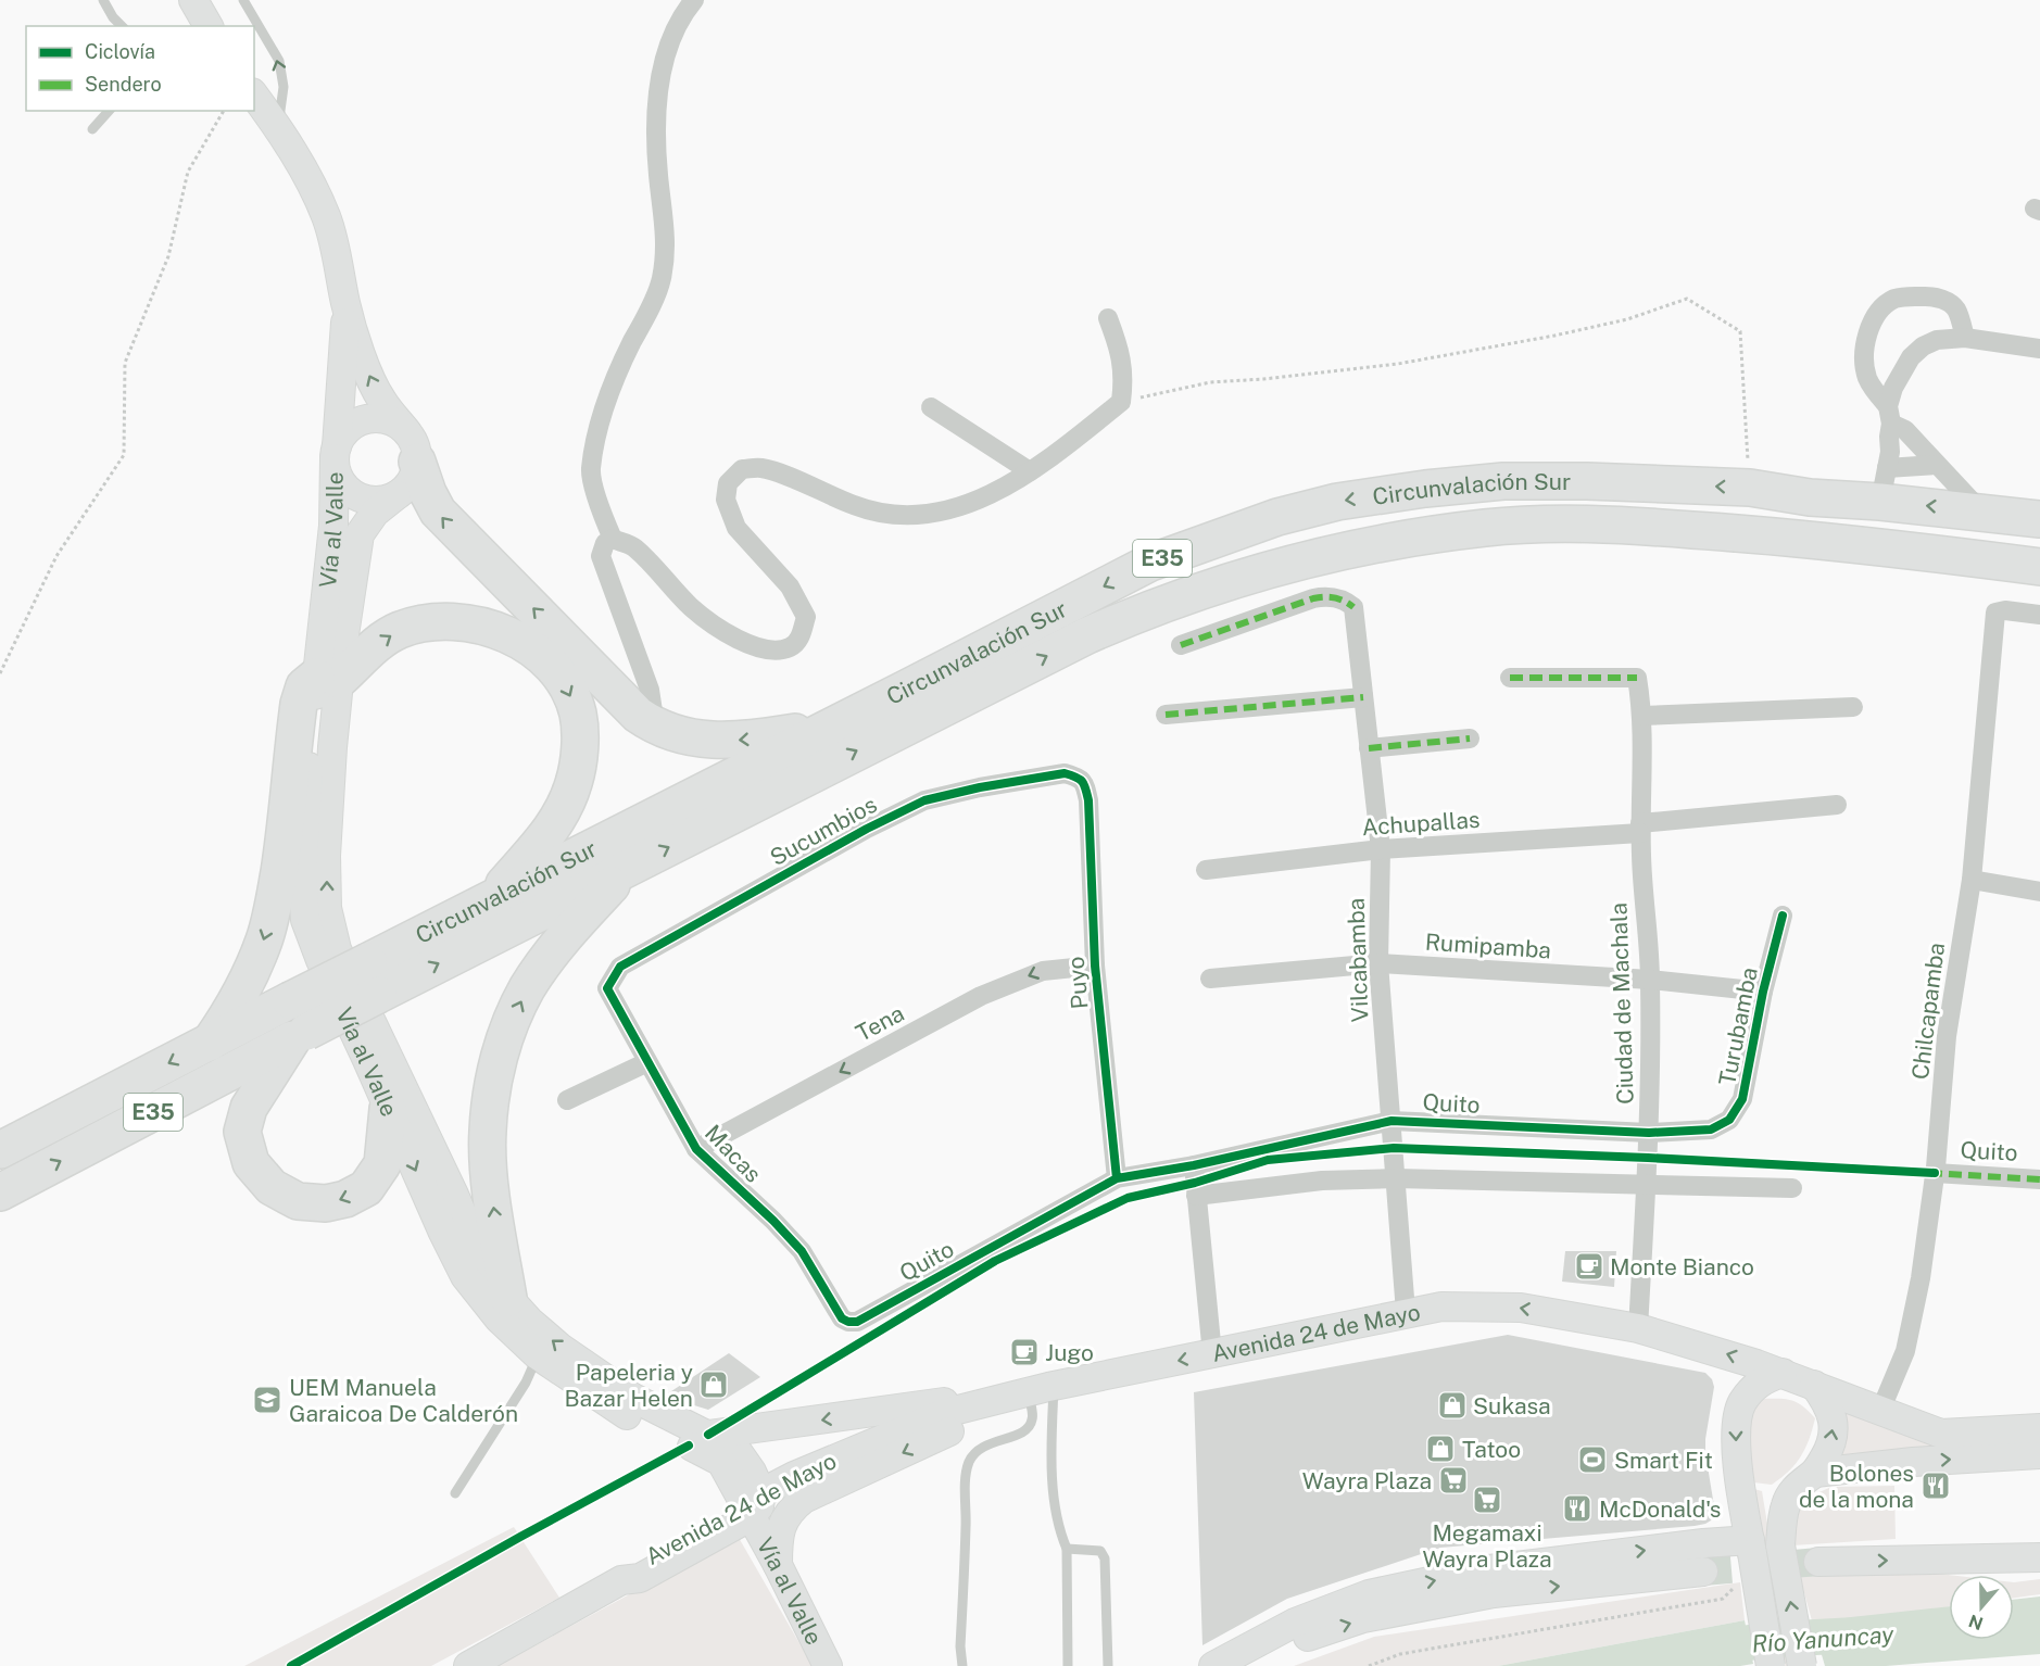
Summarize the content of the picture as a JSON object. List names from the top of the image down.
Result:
{
  "streets": {
    "highway": ["Circunvalación Sur", "E35"],
    "main road": ["Vía al Valle", "Avenida 24 de Mayo"],
    "street": [
      "Achupallas",
      "Sucumbios",
      "Rumipamba",
      "Vilcabamba",
      "Puyo",
      "Ciudad de Machala",
      "Chilcapamba",
      "Tena",
      "Turubamba",
      "Quito",
      "Macas"
    ]
  },
  "crossings": [
    ["Vía al Valle", "Avenida 24 de Mayo"],
    ["Achupallas", "Vilcabamba"],
    ["Achupallas", "Ciudad de Machala"],
    ["Sucumbios", "Puyo"],
    ["Sucumbios", "Macas"],
    ["Rumipamba", "Vilcabamba"],
    ["Rumipamba", "Ciudad de Machala"],
    ["Rumipamba", "Turubamba"],
    ["Vilcabamba", "Quito"],
    ["Vilcabamba", "Avenida 24 de Mayo"],
    ["Puyo", "Tena"],
    ["Puyo", "Quito"],
    ["Ciudad de Machala", "Quito"],
    ["Ciudad de Machala", "Avenida 24 de Mayo"],
    ["Chilcapamba", "Quito"],
    ["Chilcapamba", "Avenida 24 de Mayo"],
    ["Tena", "Macas"],
    ["Turubamba", "Quito"],
    ["Quito", "Macas"]
  ],
  "one_way": ["Tena"],
  "water": ["Río Yanuncay"],
  "places": {
    "cafe": ["Monte Bianco", "Jugo"],
    "shop": ["Papeleria y Bazar Helen", "Sukasa", "Tatoo"],
    "school or university": ["UEM Manuela Garaicoa De Calderón"],
    "sports": ["Smart Fit"],
    "supermarket": ["Wayra Plaza", "Megamaxi Wayra Plaza"],
    "restaurant": ["Bolones de la mona", "McDonald's"]
  },
  "legend": ["Ciclovía", "Sendero"],
  "north": "bottom"
}
